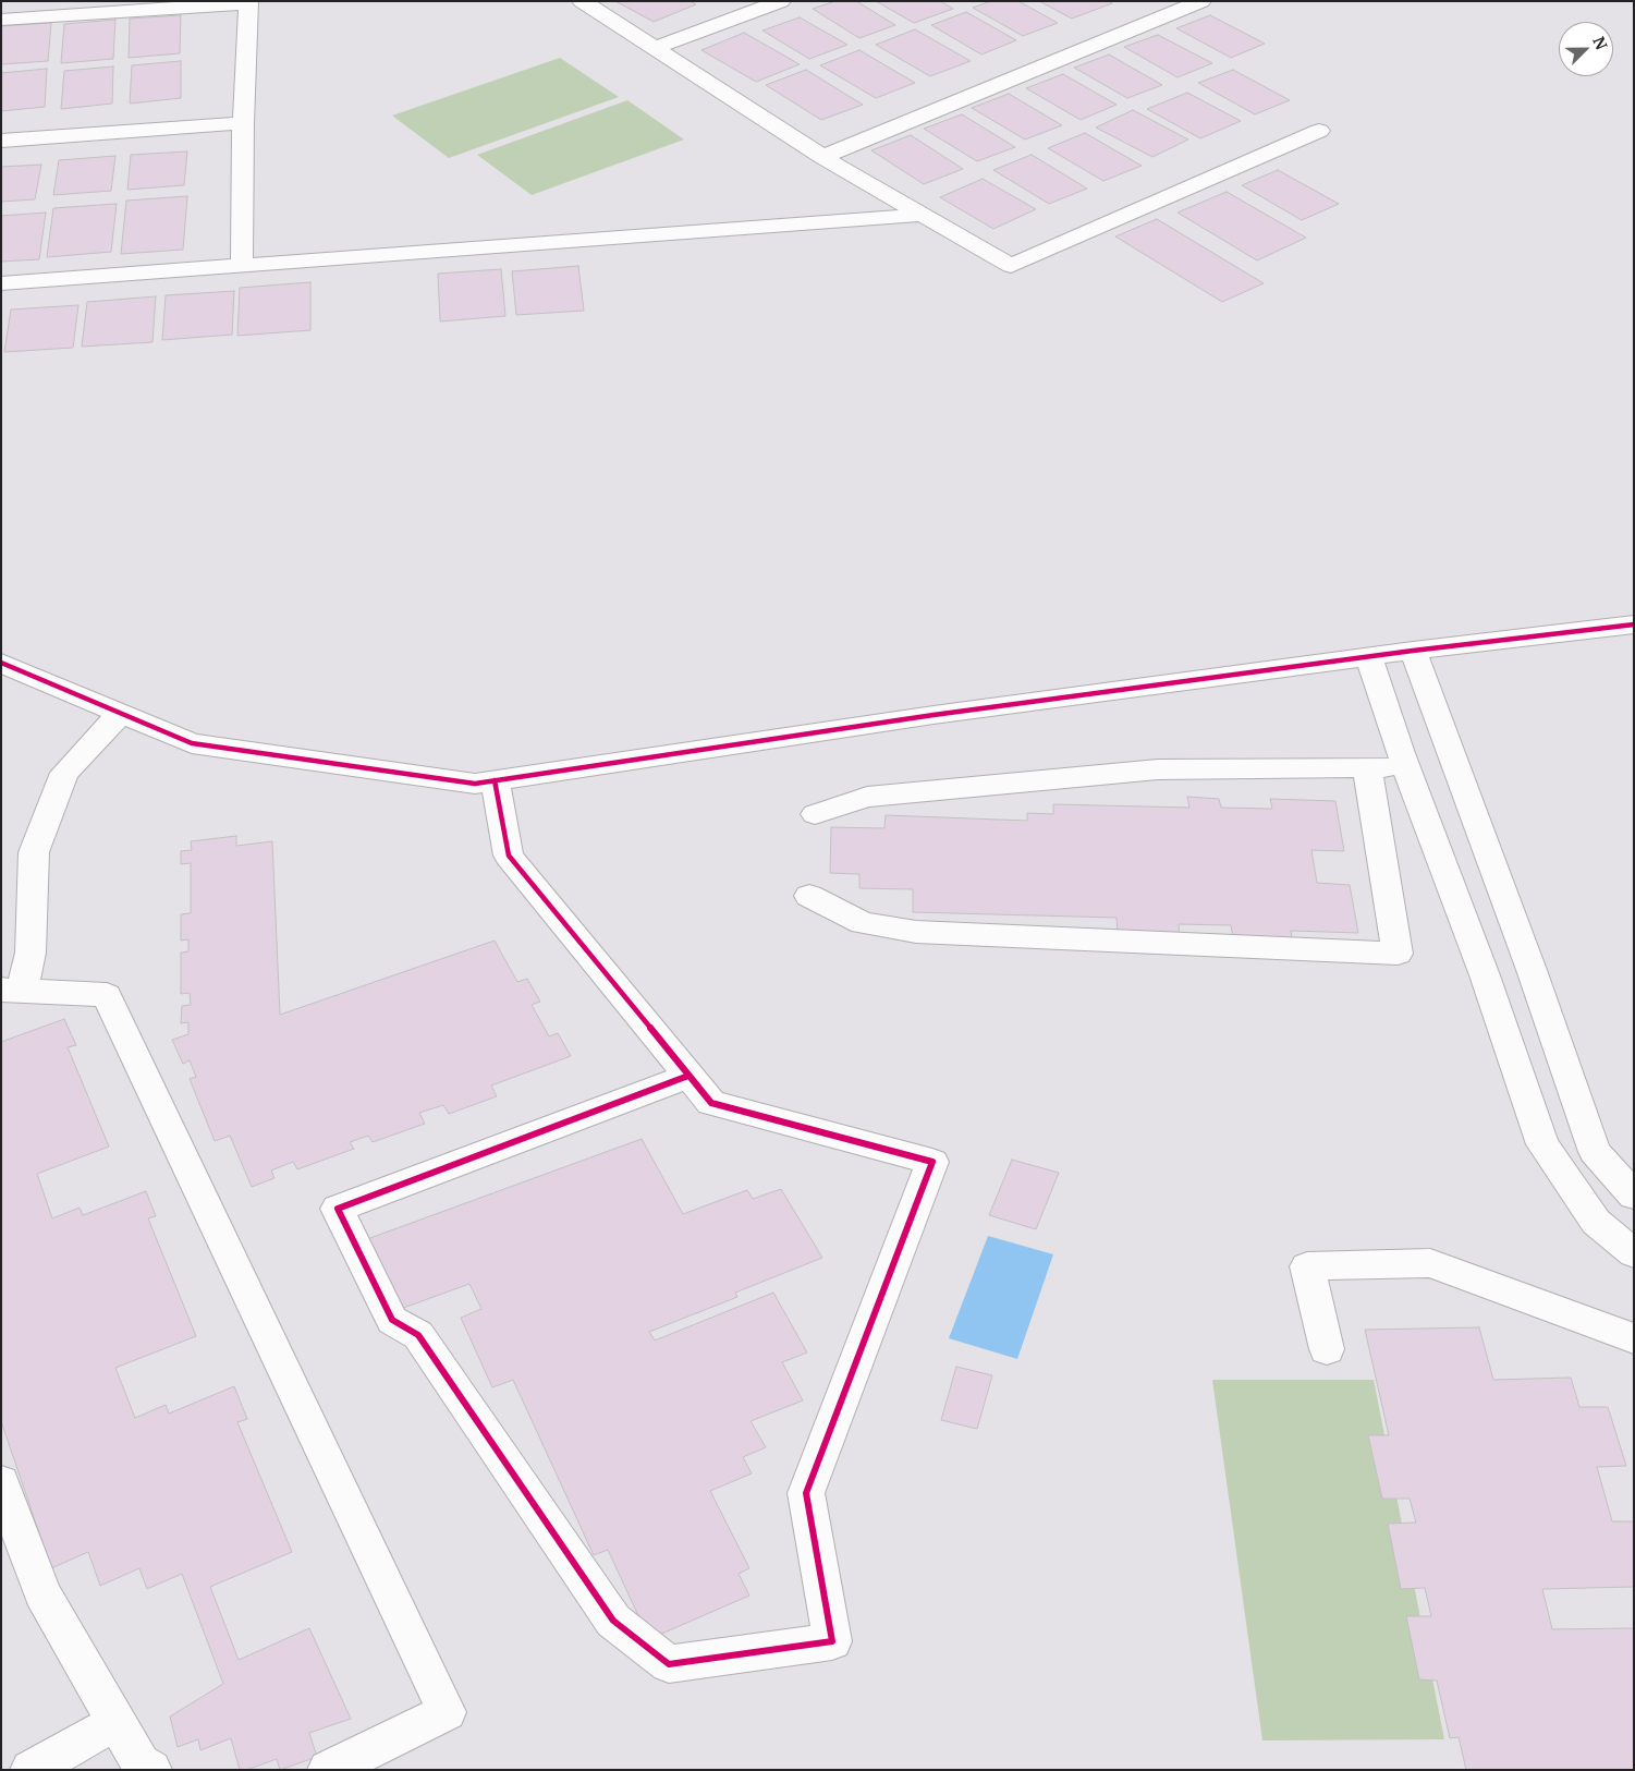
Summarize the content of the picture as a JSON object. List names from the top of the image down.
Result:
{
  "north": "top right"
}
